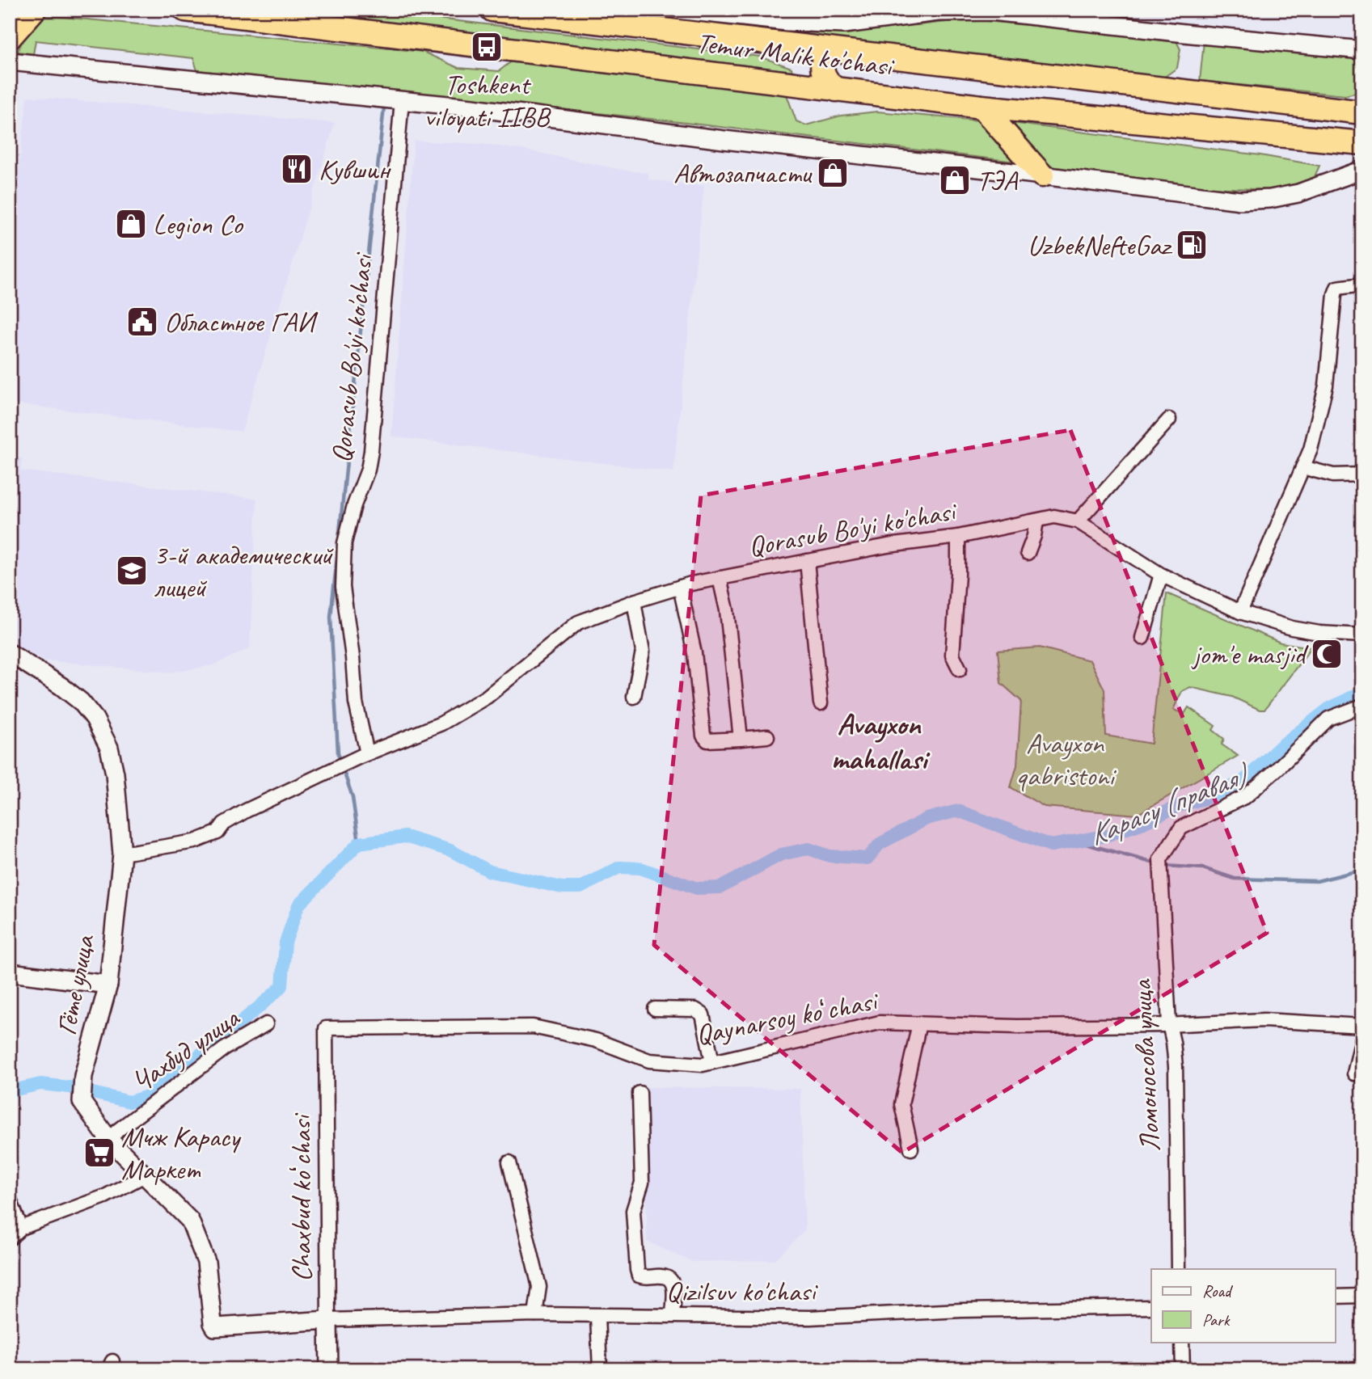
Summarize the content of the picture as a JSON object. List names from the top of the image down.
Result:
{
  "streets": {
    "highway": ["Temur Malik ko'chasi"],
    "street": [
      "Qorasub Bo'yi ko'chasi",
      "Гёте улица",
      "Qaynarsoy koʻchasi",
      "Чахбуд улица",
      "Ломоносова улица",
      "Chaxbud koʻchasi",
      "Qizilsuv ko'chasi"
    ]
  },
  "crossings": [
    ["Qorasub Bo'yi ko'chasi", "Гёте улица"],
    ["Гёте улица", "Чахбуд улица"],
    ["Гёте улица", "Chaxbud koʻchasi"],
    ["Гёте улица", "Qizilsuv ko'chasi"],
    ["Qaynarsoy koʻchasi", "Ломоносова улица"],
    ["Qaynarsoy koʻchasi", "Chaxbud koʻchasi"],
    ["Chaxbud koʻchasi", "Qizilsuv ko'chasi"]
  ],
  "districts": ["Avayxon mahallasi"],
  "water": ["Карасу (правая)"],
  "parks": ["Avayxon qabristoni"],
  "places": {
    "bus stop": ["Toshkent viloyati IIBB"],
    "restaurant": ["Кувшин"],
    "shop": ["Автозапчасти", "ТЭА", "Legion Co"],
    "fuel station": ["UzbekNefteGaz"],
    "public building": ["Областное ГАИ"],
    "school or university": ["3-й академический лицей"],
    "mosque": ["jom'e masjid"],
    "supermarket": ["Мчж Карасу Маркет"]
  },
  "legend": ["Road", "Park"]
}
